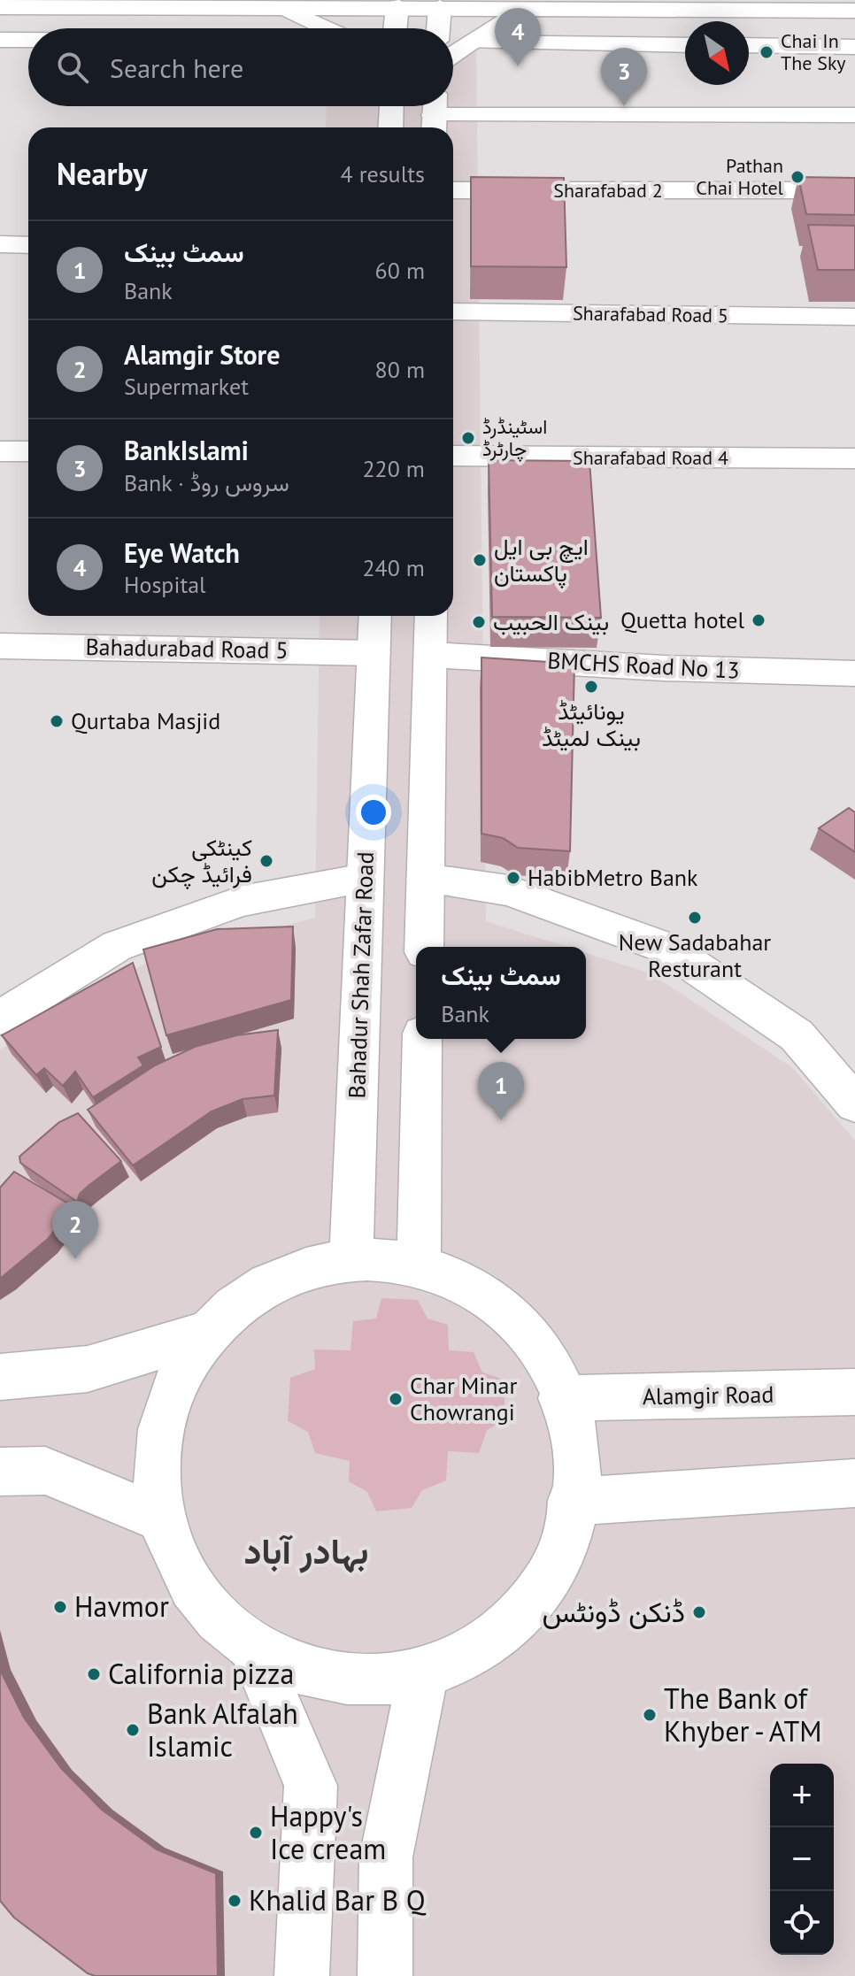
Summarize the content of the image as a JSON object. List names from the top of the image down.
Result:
{
  "streets": {
    "street": [
      "Sharafabad 2",
      "Sharafabad Road 5",
      "Sharafabad Road 4",
      "Bahadurabad Road 5",
      "BMCHS Road No 13",
      "Bahadur Shah Zafar Road",
      "Alamgir Road"
    ]
  },
  "crossings": [
    ["Bahadurabad Road 5", "Bahadur Shah Zafar Road"]
  ],
  "districts": ["بہادر آباد"],
  "places": [
    "Chai In The Sky",
    "Pathan Chai Hotel",
    "اسٹینڈرڈ چارٹرڈ",
    "ایچ بی ایل پاکستان",
    "Quetta hotel",
    "بينک الحبيب",
    "یونائیٹڈ بینک لمیٹڈ",
    "Qurtaba Masjid",
    "کینٹکی فرائیڈ چکن",
    "HabibMetro Bank",
    "New Sadabahar Resturant",
    "Char Minar Chowrangi",
    "Havmor",
    "ڈنکن ڈونٹس",
    "California pizza",
    "The Bank of Khyber - ATM",
    "Bank Alfalah Islamic",
    "Happy's Ice cream",
    "Khalid Bar B Q"
  ],
  "north": "bottom right",
  "page": {
    "pins": [
      "4",
      "3",
      "1",
      "2"
    ],
    "search": "Search here",
    "heading": ["Nearby", "4 results"],
    "list": [
      {
        "mark": "1",
        "name": "سمٹ بینک",
        "note": "Bank",
        "value": "60 m"
      },
      {
        "mark": "2",
        "name": "Alamgir Store",
        "note": "Supermarket",
        "value": "80 m"
      },
      {
        "mark": "3",
        "name": "BankIslami",
        "note": "Bank · سروس روڈ",
        "value": "220 m"
      },
      {
        "mark": "4",
        "name": "Eye Watch",
        "note": "Hospital",
        "value": "240 m"
      }
    ],
    "popup": ["سمٹ بینک", "Bank"],
    "map_buttons": ["+", "−"]
  }
}
